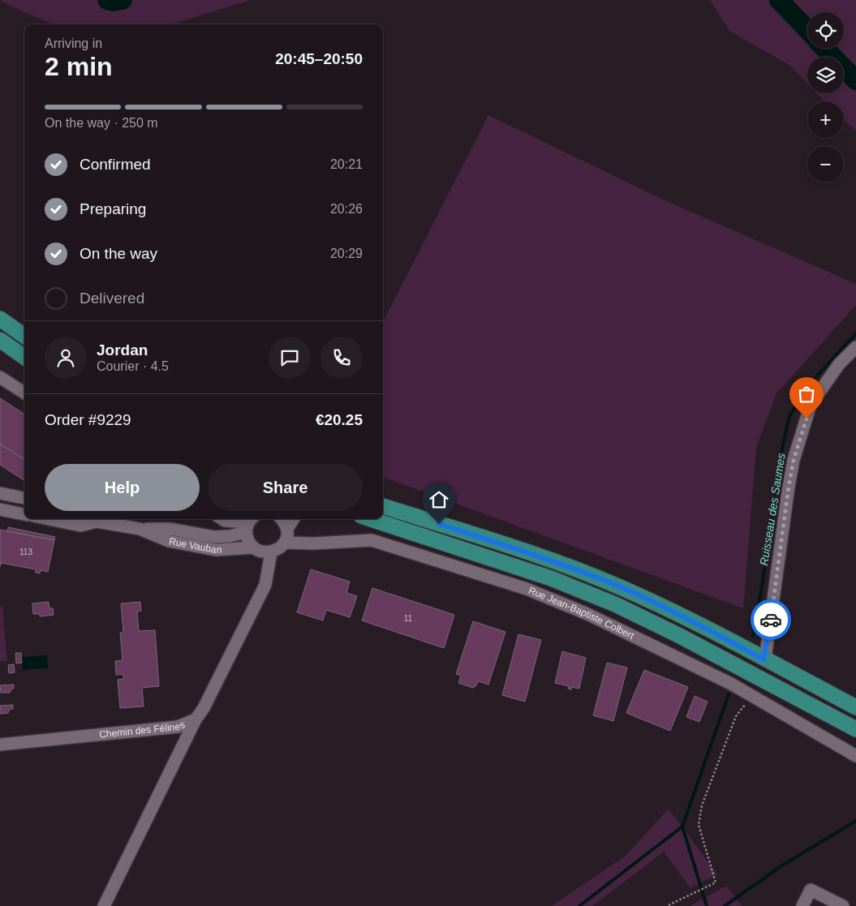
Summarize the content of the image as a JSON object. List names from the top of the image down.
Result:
{
  "streets": {
    "street": ["Rue Vauban", "Rue Jean-Baptiste Colbert", "Chemin des Félines"]
  },
  "crossings": [
    ["Rue Vauban", "Chemin des Félines"]
  ],
  "water": ["Ruisseau des Saumes"],
  "house_numbers": ["113", "11"],
  "page": {
    "map_buttons": ["+", "−"],
    "heading": ["2 min", "Arriving in", "20:45–20:50"],
    "panel": [
      "Jordan",
      "Courier · 4.5",
      "Order #9229",
      "€20.25"
    ],
    "bar": "On the way · 250 m",
    "list": [
      ["Confirmed", "20:21"],
      ["Preparing", "20:26"],
      ["On the way", "20:29"],
      "Delivered"
    ],
    "buttons": ["Help", "Share"]
  }
}
